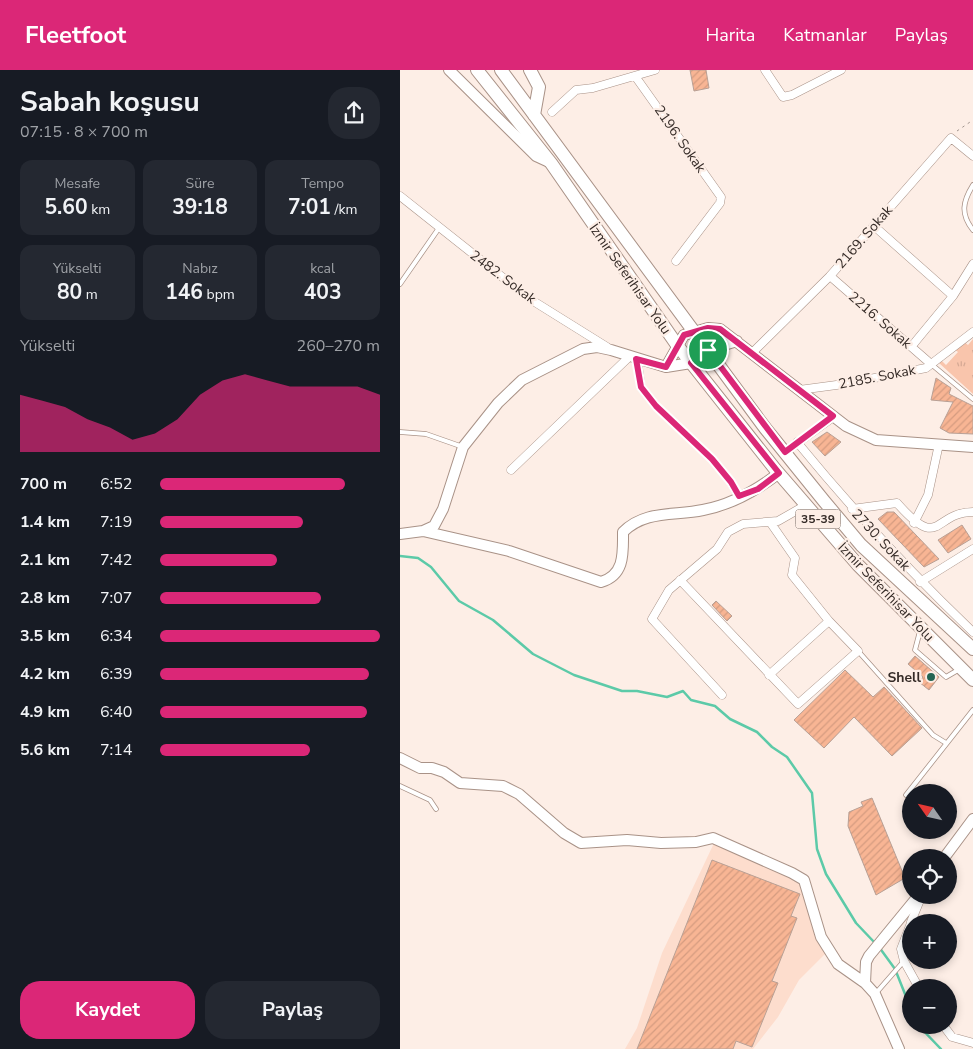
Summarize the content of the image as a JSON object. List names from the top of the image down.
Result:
{
  "streets": {
    "main road": ["İzmir Seferihisar Yolu", "35-39"],
    "street": [
      "2196. Sokak",
      "2169. Sokak",
      "2482. Sokak",
      "2216. Sokak",
      "2185. Sokak",
      "2730. Sokak"
    ]
  },
  "crossings": [
    ["2169. Sokak", "2216. Sokak"],
    ["2216. Sokak", "2185. Sokak"]
  ],
  "places": ["Shell"],
  "north": "top left",
  "page": {
    "header": "Fleetfoot",
    "nav": ["Harita", "Katmanlar", "Paylaş"],
    "heading": ["Sabah koşusu", "07:15 · 8 × 700 m"],
    "stats": [
      ["Mesafe", "5.60 km"],
      ["Süre", "39:18"],
      ["Tempo", "7:01 /km"],
      ["Yükselti", "80 m"],
      ["Nabız", "146 bpm"],
      ["kcal", "403"]
    ],
    "chart": ["Yükselti", "260–270 m"],
    "list": [
      {
        "name": "700 m",
        "note": "6:52"
      },
      {
        "name": "1.4 km",
        "note": "7:19"
      },
      {
        "name": "2.1 km",
        "note": "7:42"
      },
      {
        "name": "2.8 km",
        "note": "7:07"
      },
      {
        "name": "3.5 km",
        "note": "6:34"
      },
      {
        "name": "4.2 km",
        "note": "6:39"
      },
      {
        "name": "4.9 km",
        "note": "6:40"
      },
      {
        "name": "5.6 km",
        "note": "7:14"
      }
    ],
    "map_buttons": ["+", "−"],
    "buttons": ["Kaydet", "Paylaş"]
  }
}
